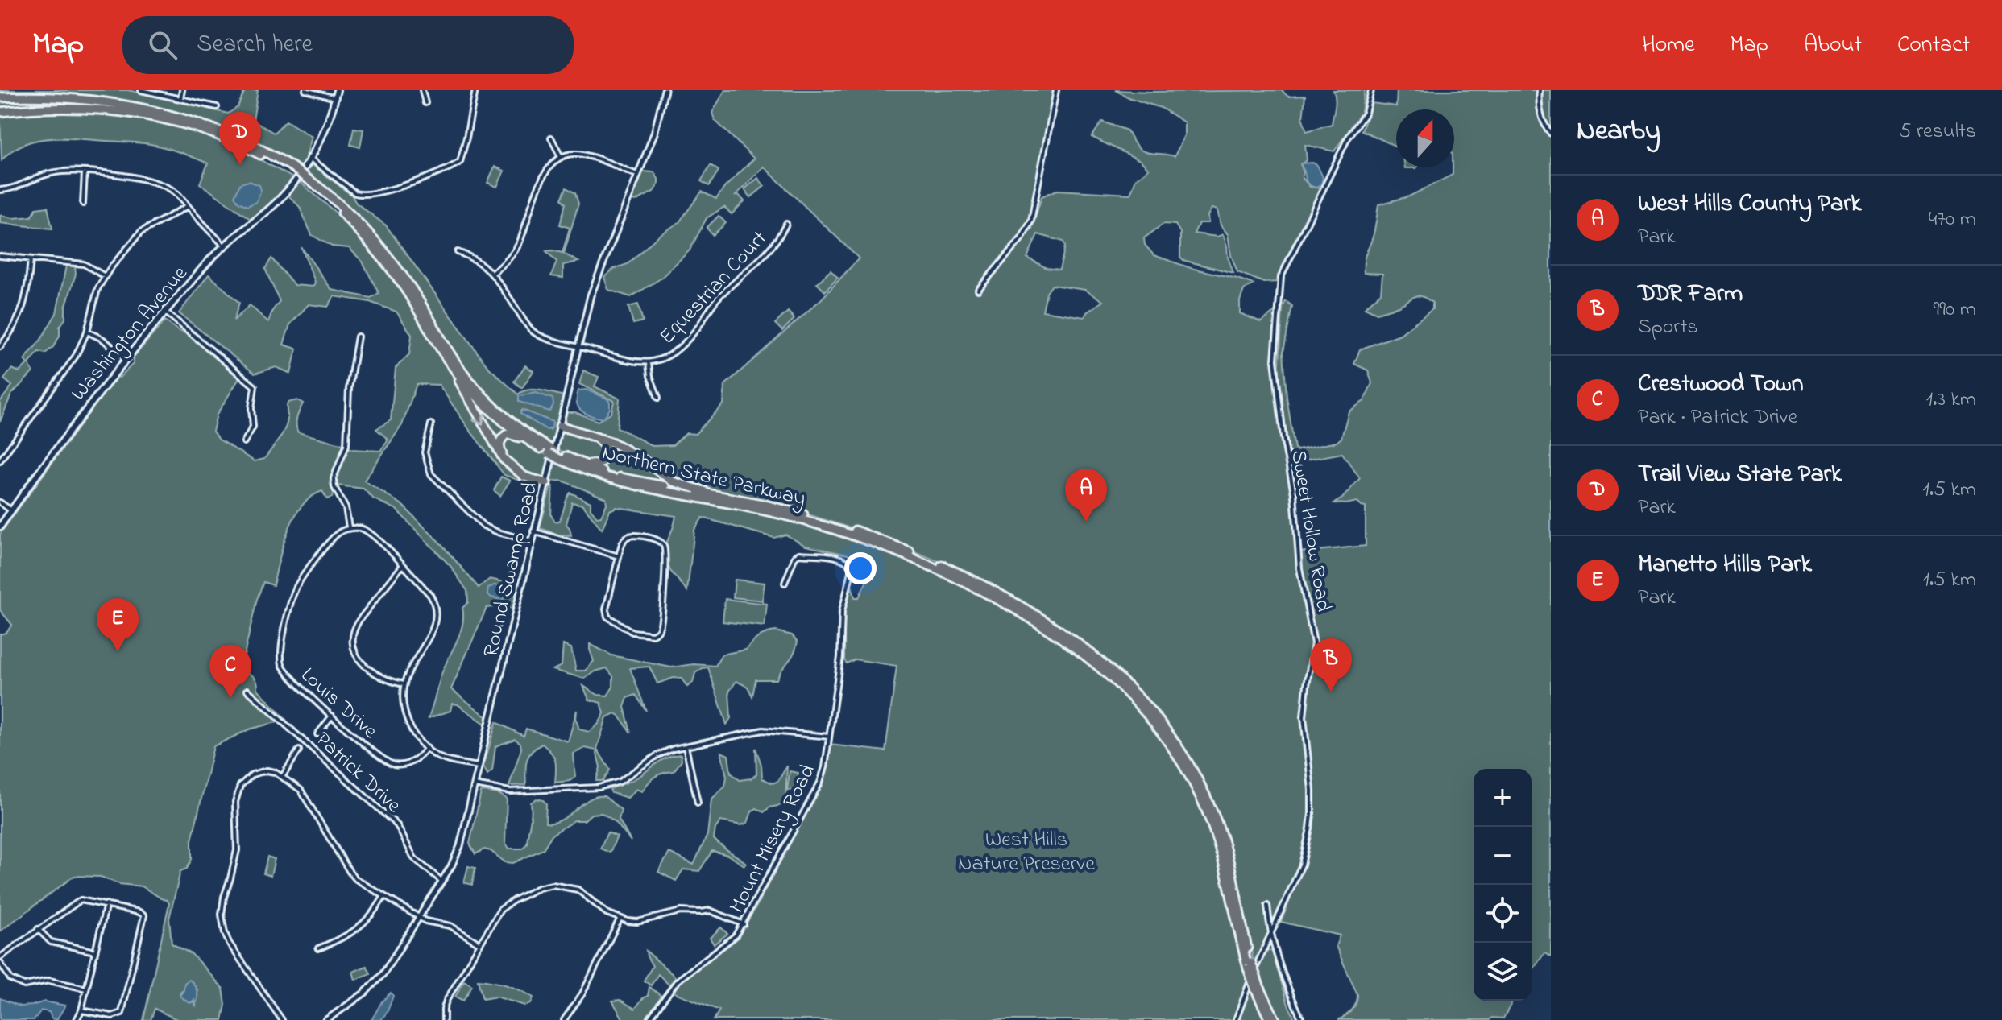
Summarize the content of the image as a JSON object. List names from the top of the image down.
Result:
{
  "streets": {
    "highway": ["Northern State Parkway"],
    "main road": ["Washington Avenue"],
    "street": [
      "Equestrian Court",
      "Sweet Hollow Road",
      "Round Swamp Road",
      "Louis Drive",
      "Patrick Drive",
      "Mount Misery Road"
    ]
  },
  "crossings": [
    ["Equestrian Court", "Round Swamp Road"],
    ["Washington Avenue", "Northern State Parkway"],
    ["Round Swamp Road", "Louis Drive"],
    ["Round Swamp Road", "Patrick Drive"],
    ["Louis Drive", "Patrick Drive"]
  ],
  "parks": ["West Hills Nature Preserve"],
  "north": "top",
  "page": {
    "header": "Map",
    "search": "Search here",
    "nav": [
      "Home",
      "Map",
      "About",
      "Contact"
    ],
    "heading": ["Nearby", "5 results"],
    "pins": [
      "D",
      "A",
      "E",
      "B",
      "C"
    ],
    "list": [
      {
        "mark": "A",
        "name": "West Hills County Park",
        "note": "Park",
        "value": "470 m"
      },
      {
        "mark": "B",
        "name": "DDR Farm",
        "note": "Sports",
        "value": "990 m"
      },
      {
        "mark": "C",
        "name": "Crestwood Town",
        "note": "Park · Patrick Drive",
        "value": "1.3 km"
      },
      {
        "mark": "D",
        "name": "Trail View State Park",
        "note": "Park",
        "value": "1.5 km"
      },
      {
        "mark": "E",
        "name": "Manetto Hills Park",
        "note": "Park",
        "value": "1.5 km"
      }
    ],
    "map_buttons": ["+", "−"]
  }
}
